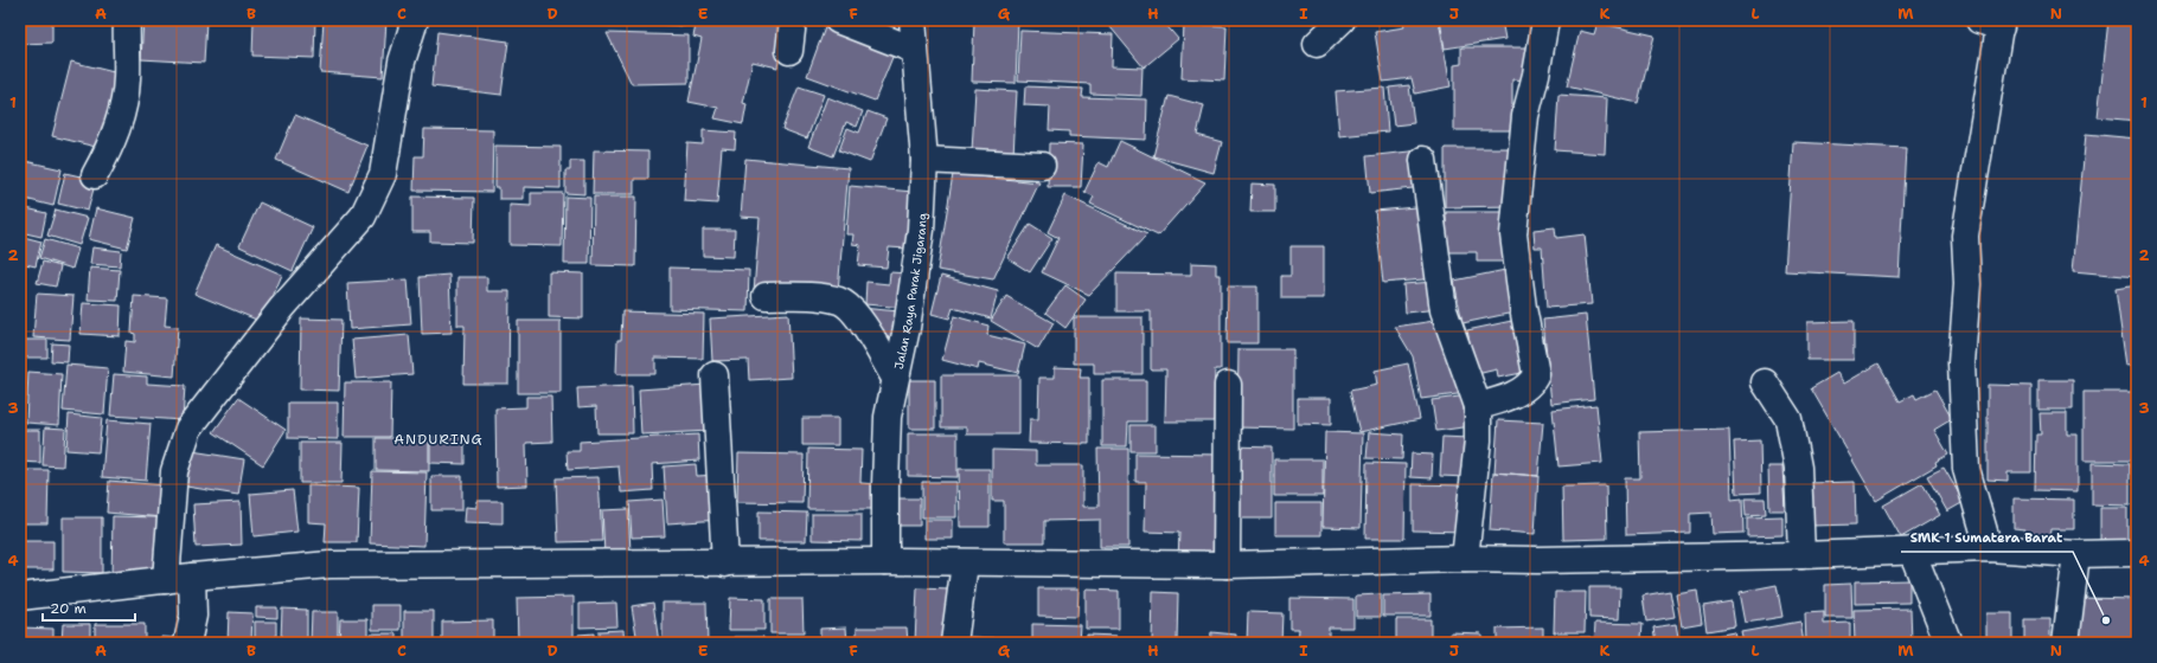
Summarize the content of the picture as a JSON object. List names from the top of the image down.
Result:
{
  "streets": {
    "street": ["Jalan Raya Parak Jigarang"]
  },
  "districts": ["ANDURING"],
  "places": ["SMK 1 Sumatera Barat"],
  "scale_bar": "20 m",
  "grid": {
    "columns": [
      "A",
      "B",
      "C",
      "D",
      "E",
      "F",
      "G",
      "H",
      "I",
      "J",
      "K",
      "L",
      "M",
      "N"
    ],
    "rows": [
      "1",
      "2",
      "3",
      "4"
    ]
  }
}
